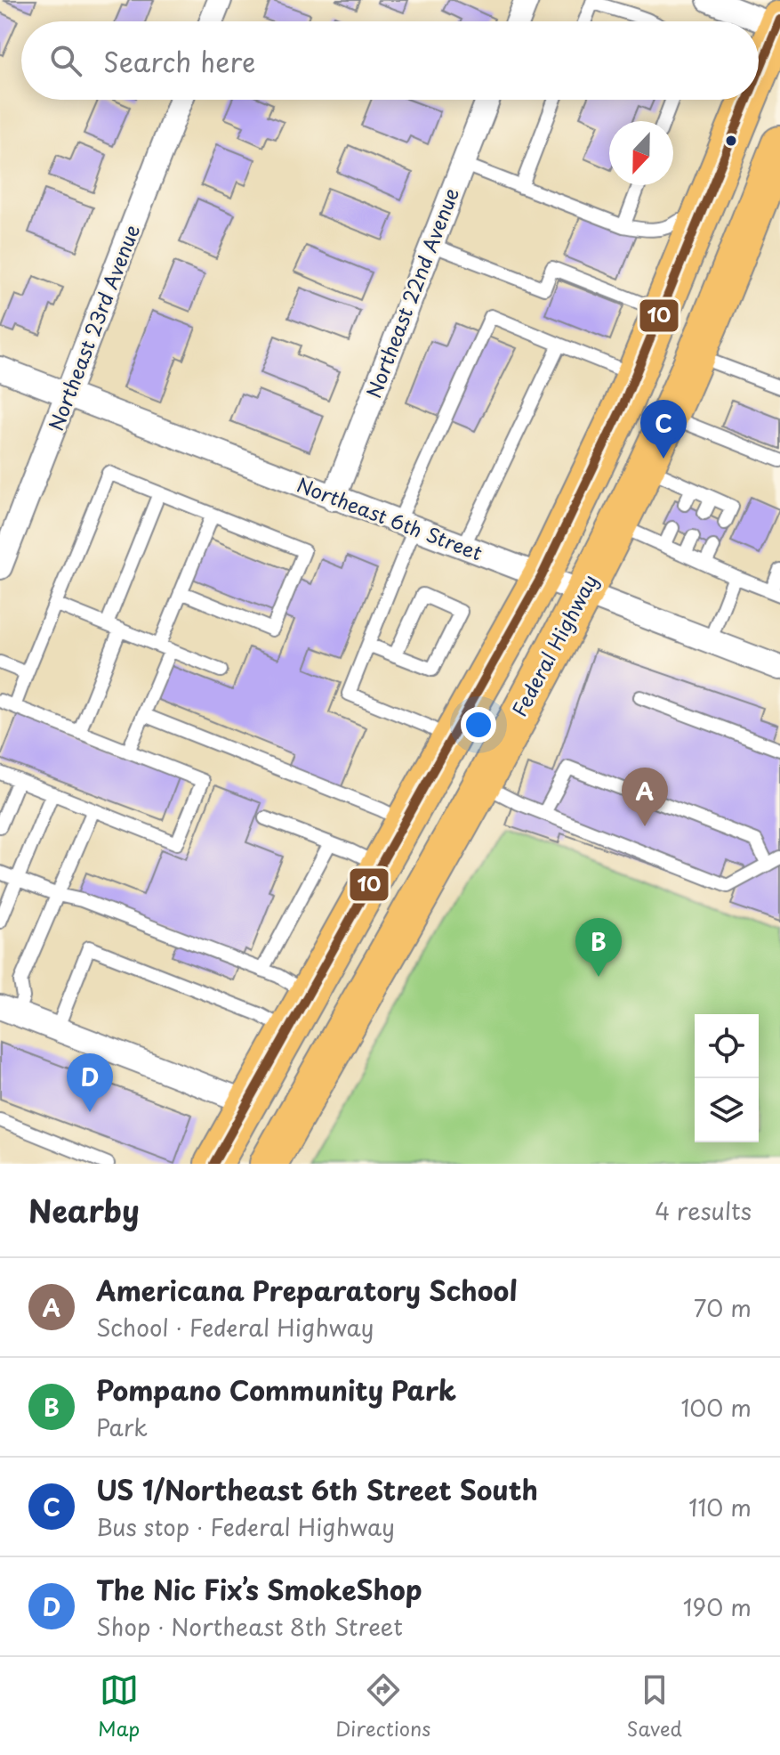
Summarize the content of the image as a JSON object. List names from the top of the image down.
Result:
{
  "streets": {
    "main road": ["Federal Highway"],
    "street": ["Northeast 22nd Avenue", "Northeast 23rd Avenue", "Northeast 6th Street"]
  },
  "crossings": [
    ["Northeast 22nd Avenue", "Northeast 6th Street"],
    ["Northeast 23rd Avenue", "Northeast 6th Street"],
    ["Northeast 6th Street", "Federal Highway"]
  ],
  "lines": ["transit line 10"],
  "north": "bottom",
  "page": {
    "search": "Search here",
    "pins": [
      "C",
      "A",
      "B",
      "D"
    ],
    "heading": ["Nearby", "4 results"],
    "list": [
      {
        "mark": "A",
        "name": "Americana Preparatory School",
        "note": "School · Federal Highway",
        "value": "70 m"
      },
      {
        "mark": "B",
        "name": "Pompano Community Park",
        "note": "Park",
        "value": "100 m"
      },
      {
        "mark": "C",
        "name": "US 1/Northeast 6th Street South",
        "note": "Bus stop · Federal Highway",
        "value": "110 m"
      },
      {
        "mark": "D",
        "name": "The Nic Fix’s SmokeShop",
        "note": "Shop · Northeast 8th Street",
        "value": "190 m"
      }
    ],
    "nav": ["Map", "Directions", "Saved"]
  }
}
